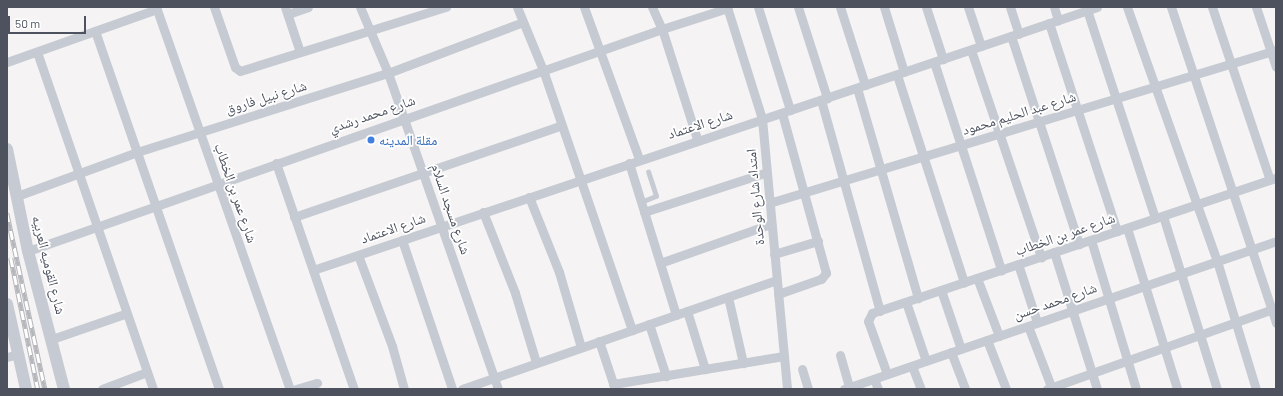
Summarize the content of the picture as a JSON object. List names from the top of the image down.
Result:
{
  "streets": {
    "street": [
      "شارع نبيل فاروق",
      "شارع عبد الحليم محمود",
      "شارع محمد رشدي",
      "شارع الاعتماد",
      "شارع عمر بن الخطاب",
      "امتداد شارع الوحدة",
      "شارع مسجد السلام",
      "شارع القوميه العربيه",
      "شارع محمد حسن"
    ]
  },
  "crossings": [
    ["شارع نبيل فاروق", "شارع عمر بن الخطاب"],
    ["شارع نبيل فاروق", "شارع مسجد السلام"],
    ["شارع نبيل فاروق", "شارع القوميه العربيه"],
    ["شارع عبد الحليم محمود", "امتداد شارع الوحدة"],
    ["شارع محمد رشدي", "شارع عمر بن الخطاب"],
    ["شارع محمد رشدي", "امتداد شارع الوحدة"],
    ["شارع محمد رشدي", "شارع مسجد السلام"],
    ["شارع محمد رشدي", "شارع القوميه العربيه"],
    ["شارع الاعتماد", "امتداد شارع الوحدة"],
    ["شارع الاعتماد", "شارع مسجد السلام"],
    ["شارع عمر بن الخطاب", "شارع محمد حسن"]
  ],
  "places": ["مقلة المدينه"],
  "scale_bar": "50 m"
}
